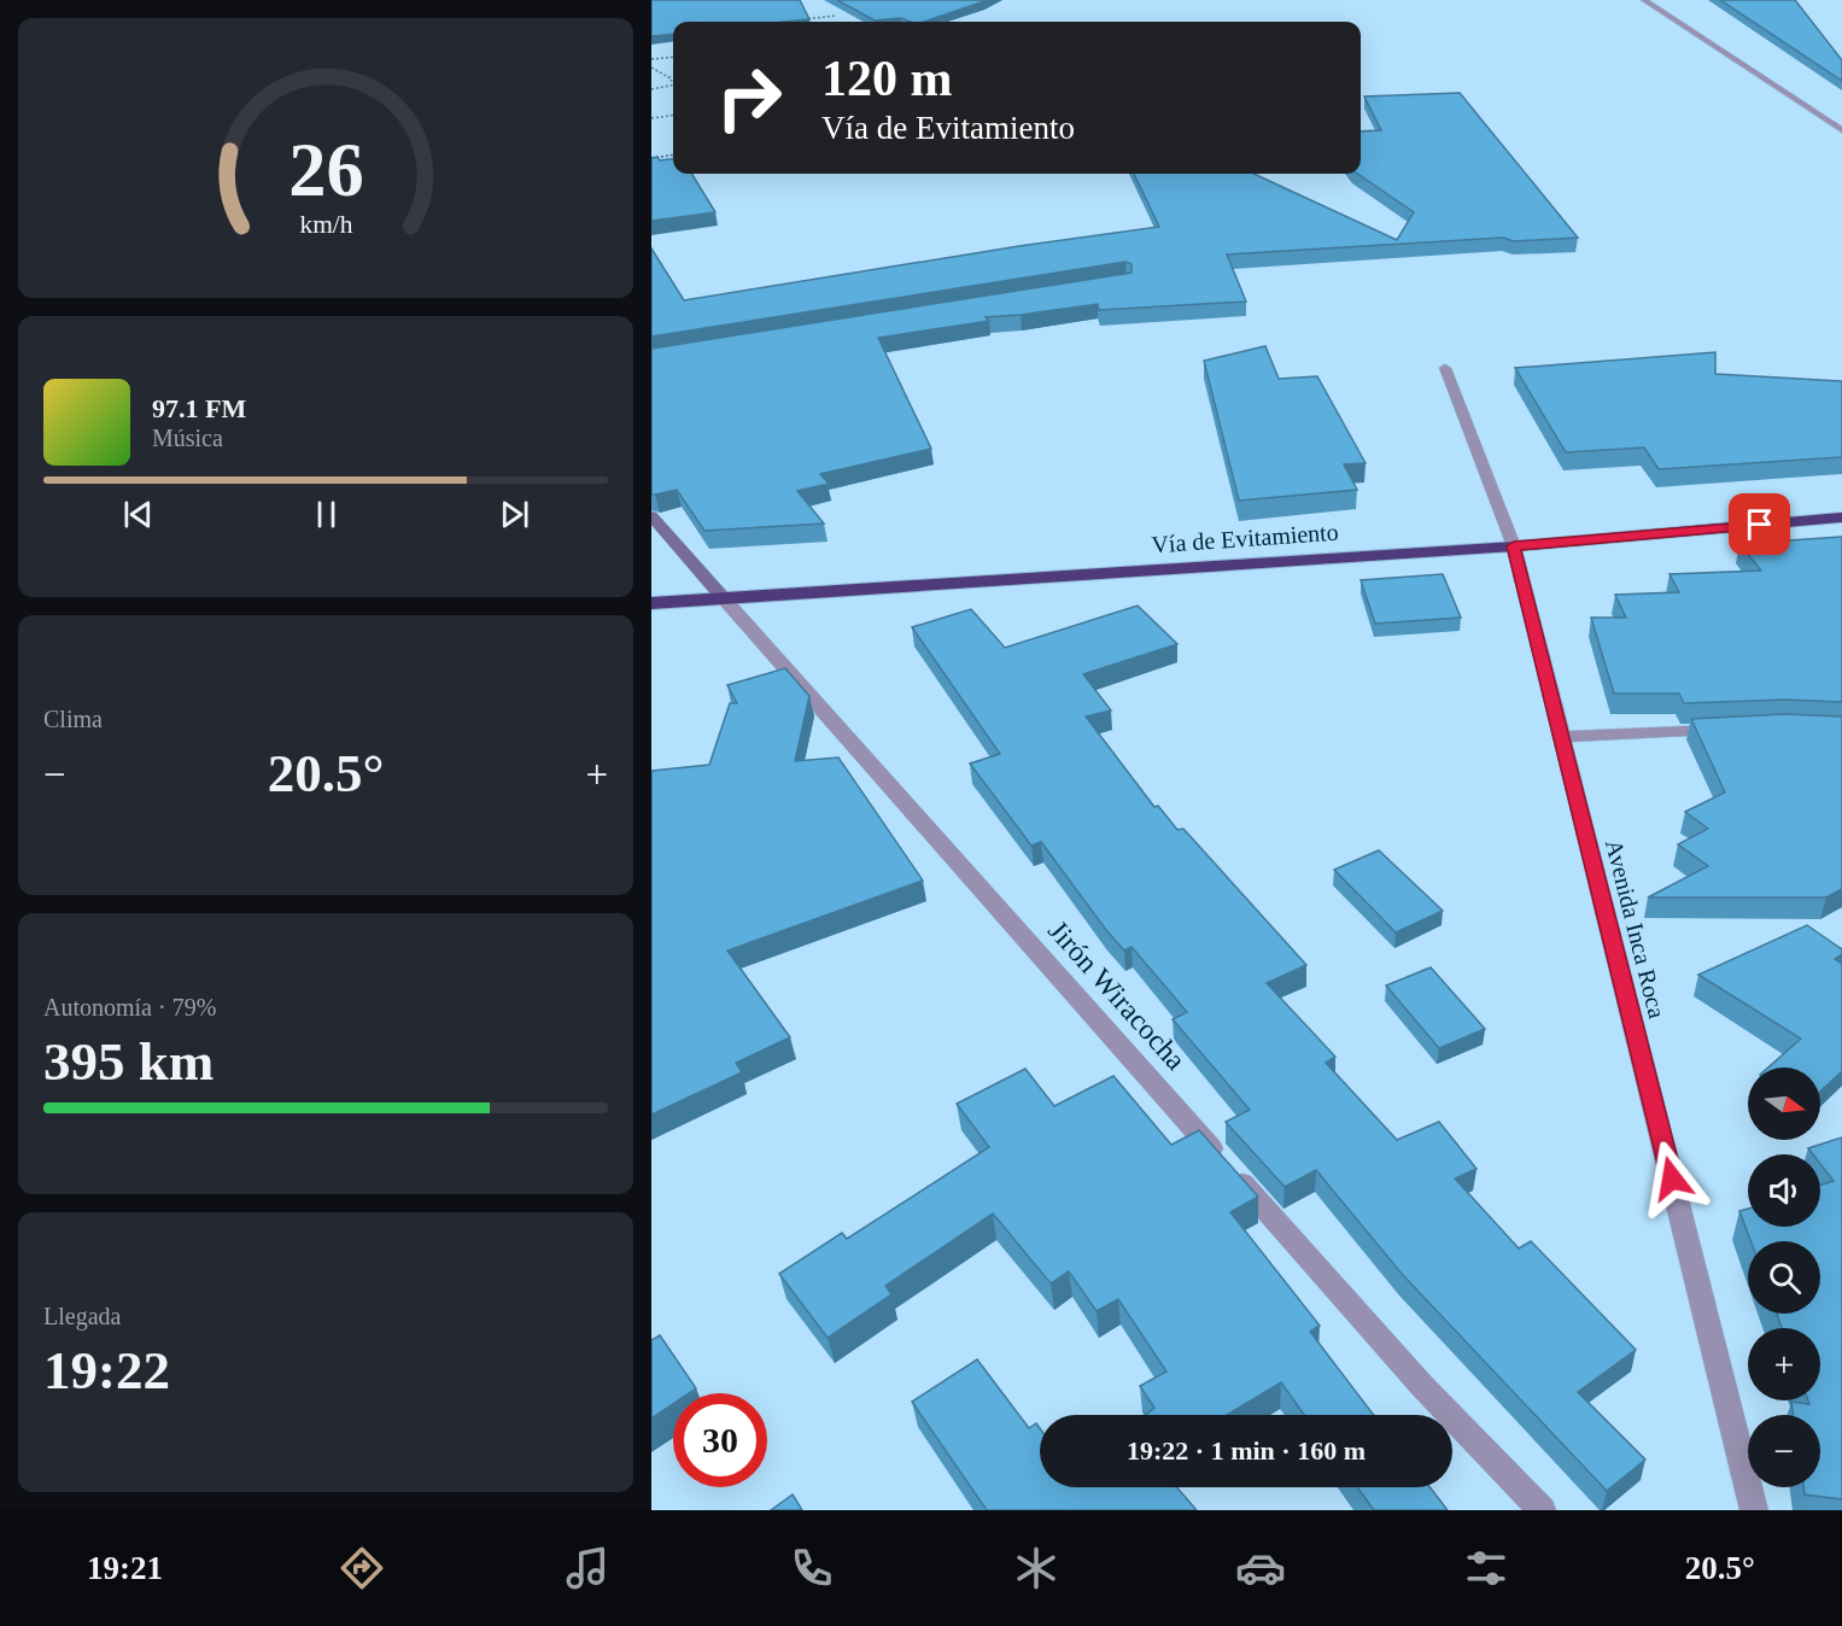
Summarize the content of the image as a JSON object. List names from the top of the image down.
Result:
{
  "streets": {
    "highway": ["Vía de Evitamiento"],
    "street": ["Avenida Inca Roca", "Jirón Wiracocha"]
  },
  "crossings": [
    ["Vía de Evitamiento", "Avenida Inca Roca"],
    ["Vía de Evitamiento", "Jirón Wiracocha"]
  ],
  "north": "right",
  "page": {
    "turn": ["120 m", "Vía de Evitamiento"],
    "song": ["97.1 FM", "Música"],
    "tile": [
      "Clima",
      ["Autonomía · 79%", "395 km"],
      ["Llegada", "19:22"]
    ],
    "heat": ["−", "20.5°", "+"],
    "map_buttons": ["+", "−"],
    "limit": "30",
    "trip": "19:22 · 1 min · 160 m",
    "tabs": ["19:21", "20.5°"],
    "gauge": ["26", "km/h"]
  }
}
